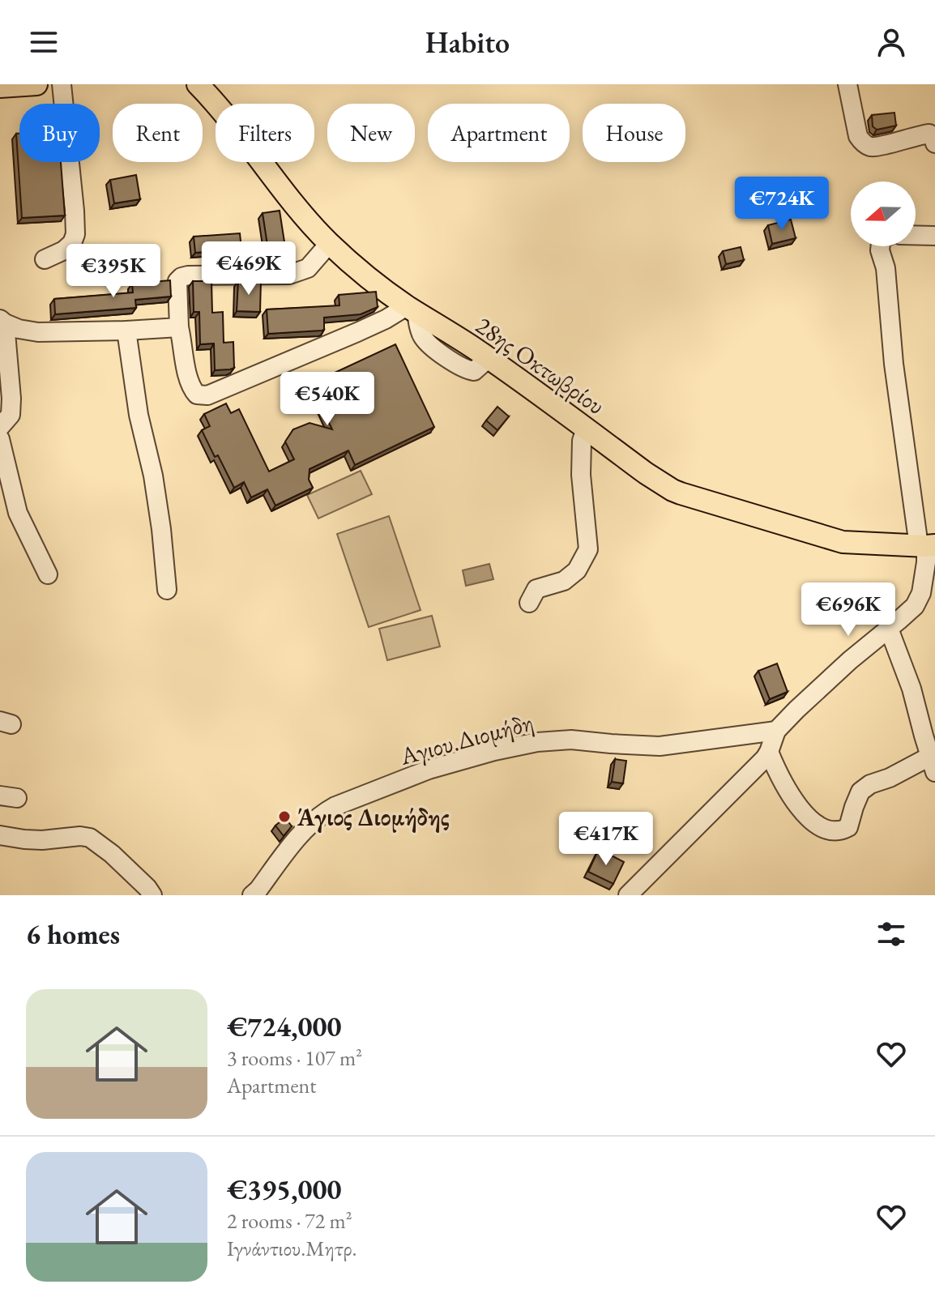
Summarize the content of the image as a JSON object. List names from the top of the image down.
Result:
{
  "streets": {
    "main road": ["28ης Οκτωβρίου"],
    "street": ["Αγιου.Διομήδη"]
  },
  "places": ["Άγιος Διομήδης"],
  "north": "left",
  "page": {
    "header": "Habito",
    "chip": [
      "Buy",
      "Rent",
      "Filters",
      "New",
      "Apartment",
      "House"
    ],
    "price": [
      "€724K",
      "€469K",
      "€395K",
      "€540K",
      "€696K",
      "€417K"
    ],
    "heading": "6 homes",
    "list": [
      {
        "name": "€724,000",
        "note": "3 rooms · 107 m² · Apartment"
      },
      {
        "name": "€395,000",
        "note": "2 rooms · 72 m² · Ιγνάντιου.Μητρ."
      }
    ]
  }
}
